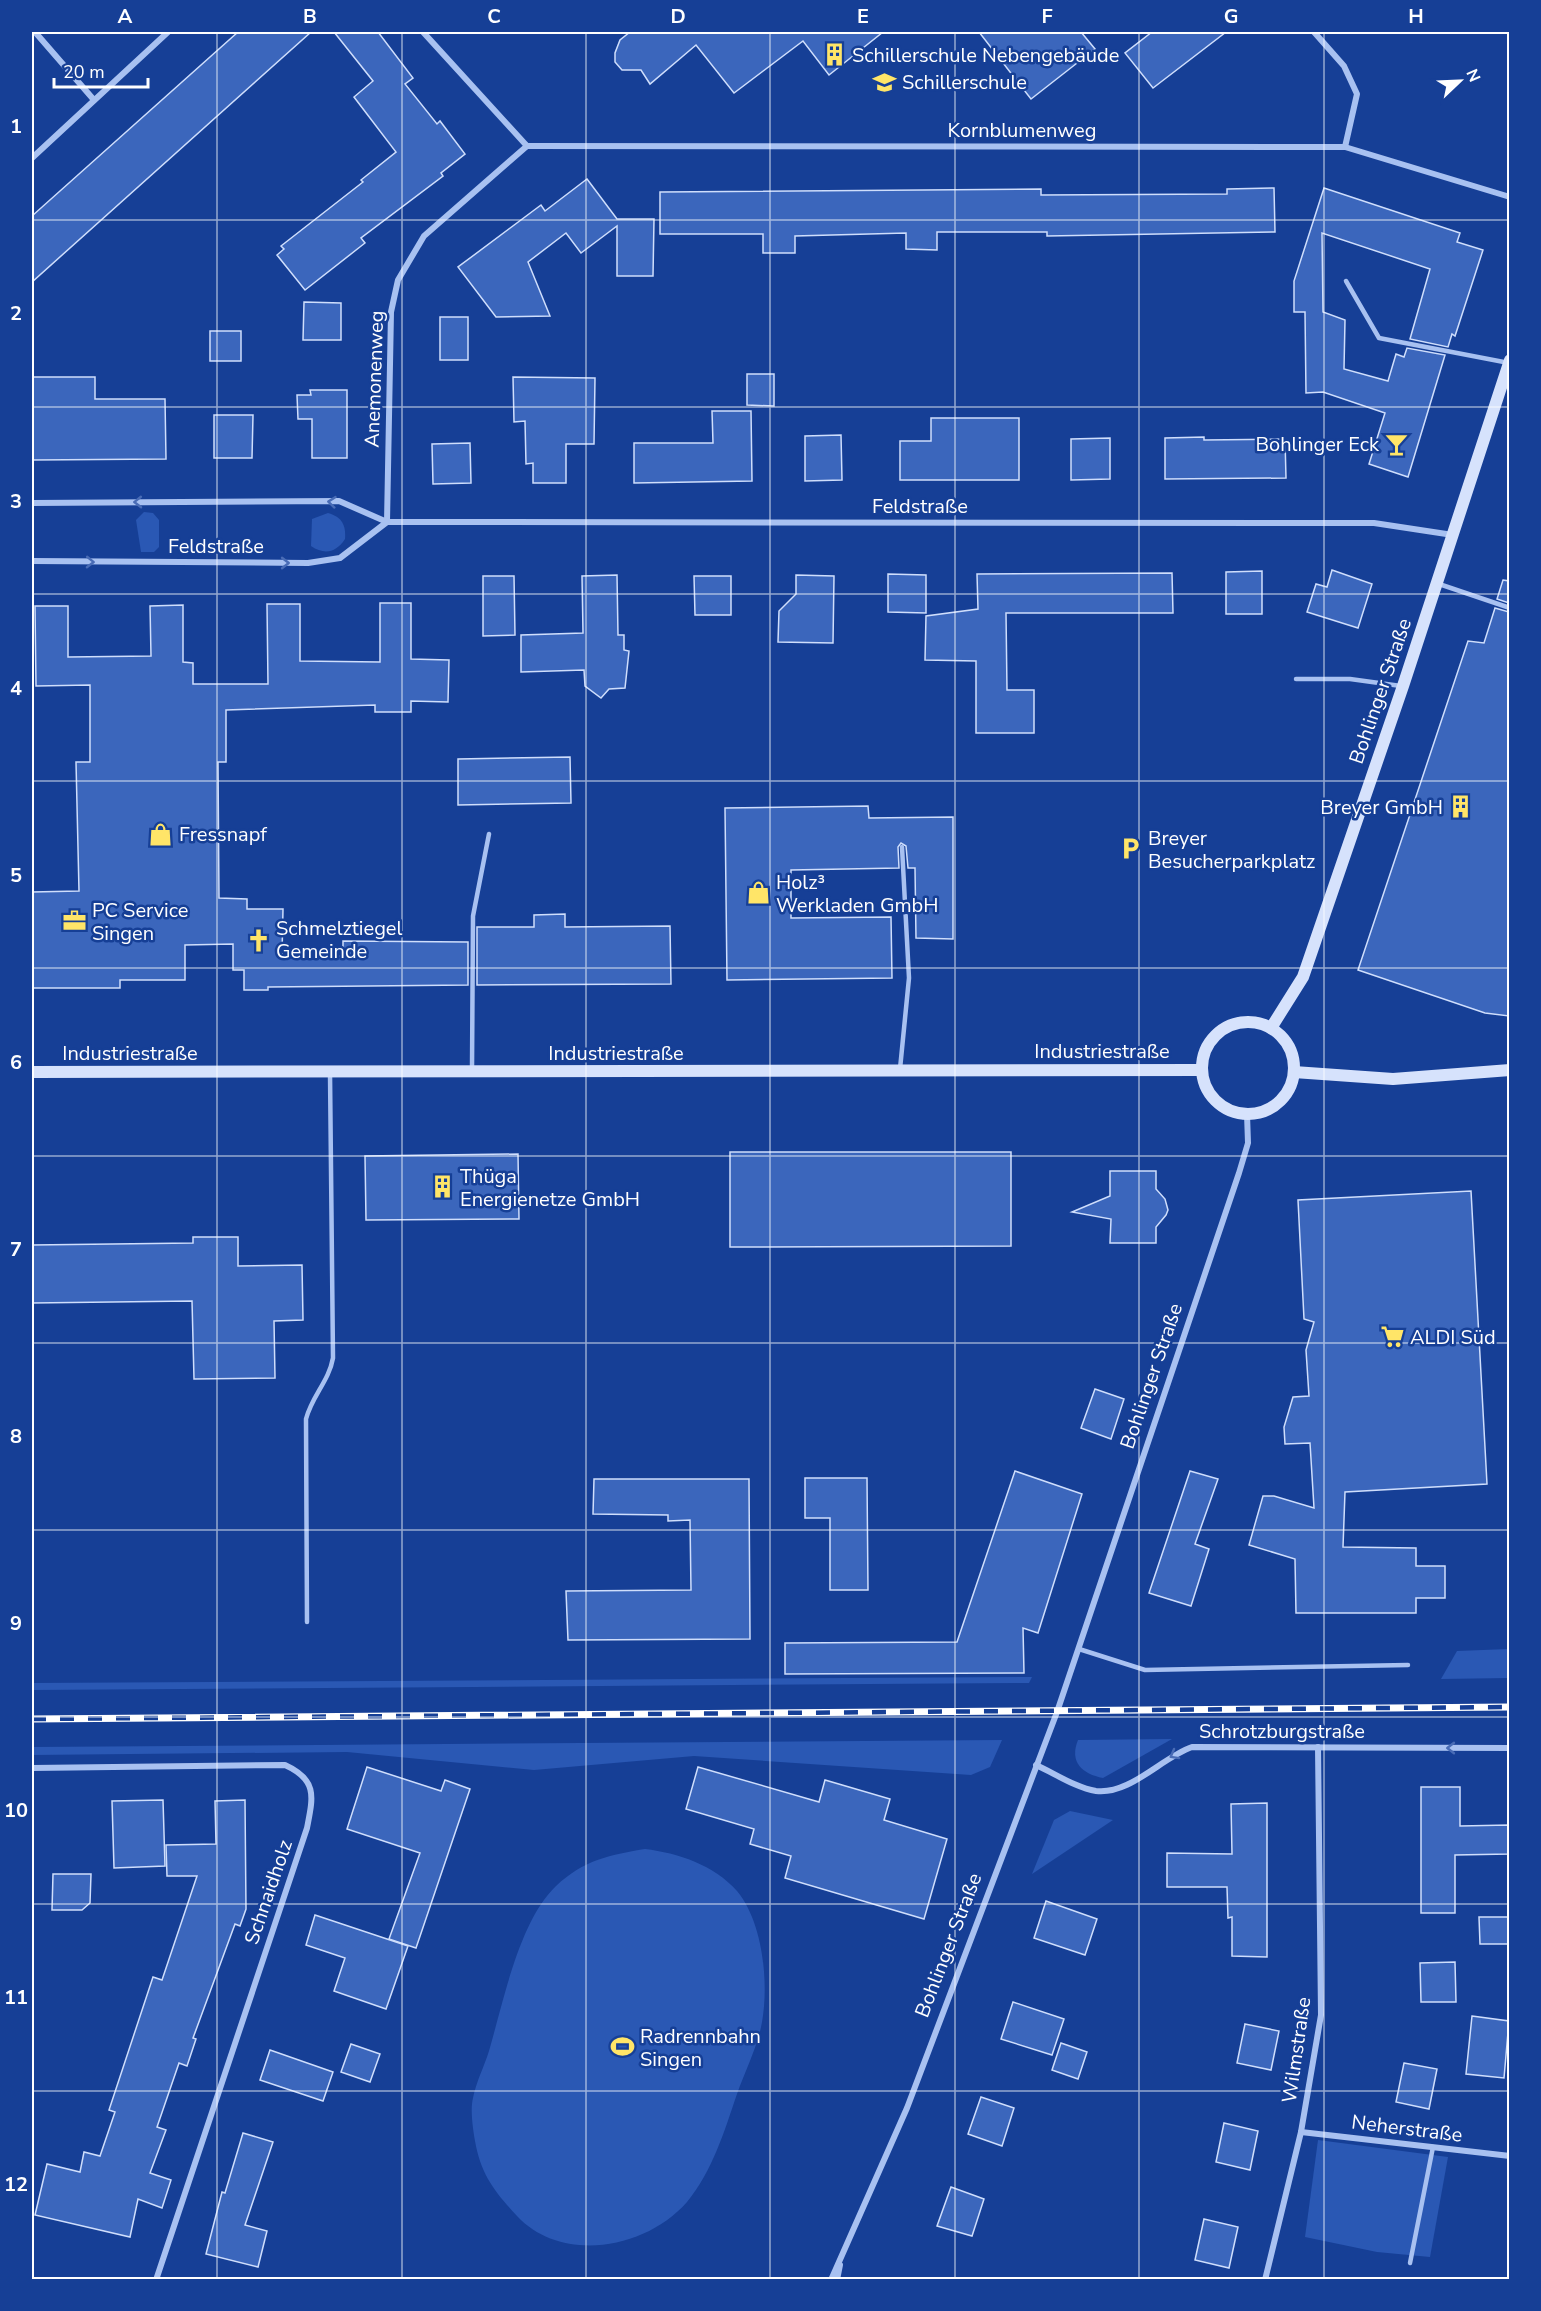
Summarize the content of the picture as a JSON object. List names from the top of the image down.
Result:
{
  "streets": {
    "street": [
      "Kornblumenweg",
      "Anemonenweg",
      "Feldstraße",
      "Bohlinger Straße",
      "Industriestraße",
      "Schrotzburgstraße",
      "Schnaidholz",
      "Wilmstraße",
      "Neherstraße"
    ]
  },
  "crossings": [
    ["Kornblumenweg", "Anemonenweg"],
    ["Anemonenweg", "Feldstraße"],
    ["Feldstraße", "Bohlinger Straße"],
    ["Bohlinger Straße", "Industriestraße"],
    ["Bohlinger Straße", "Schrotzburgstraße"],
    ["Schrotzburgstraße", "Wilmstraße"],
    ["Wilmstraße", "Neherstraße"]
  ],
  "one_way": ["Schrotzburgstraße"],
  "places": {
    "building": ["Schillerschule Nebengebäude", "Breyer GmbH", "Thüga Energienetze GmbH"],
    "school or university": ["Schillerschule"],
    "bar": ["Bohlinger Eck"],
    "shop": ["Fressnapf", "Holz³ Werkladen GmbH"],
    "parking": ["Breyer Besucherparkplatz"],
    "office": ["PC Service Singen"],
    "church": ["Schmelztiegel Gemeinde"],
    "supermarket": ["ALDI Süd"],
    "sports": ["Radrennbahn Singen"]
  },
  "scale_bar": "20 m",
  "north": "top right",
  "grid": {
    "columns": [
      "A",
      "B",
      "C",
      "D",
      "E",
      "F",
      "G",
      "H"
    ],
    "rows": [
      "1",
      "2",
      "3",
      "4",
      "5",
      "6",
      "7",
      "8",
      "9",
      "10",
      "11",
      "12"
    ]
  }
}
